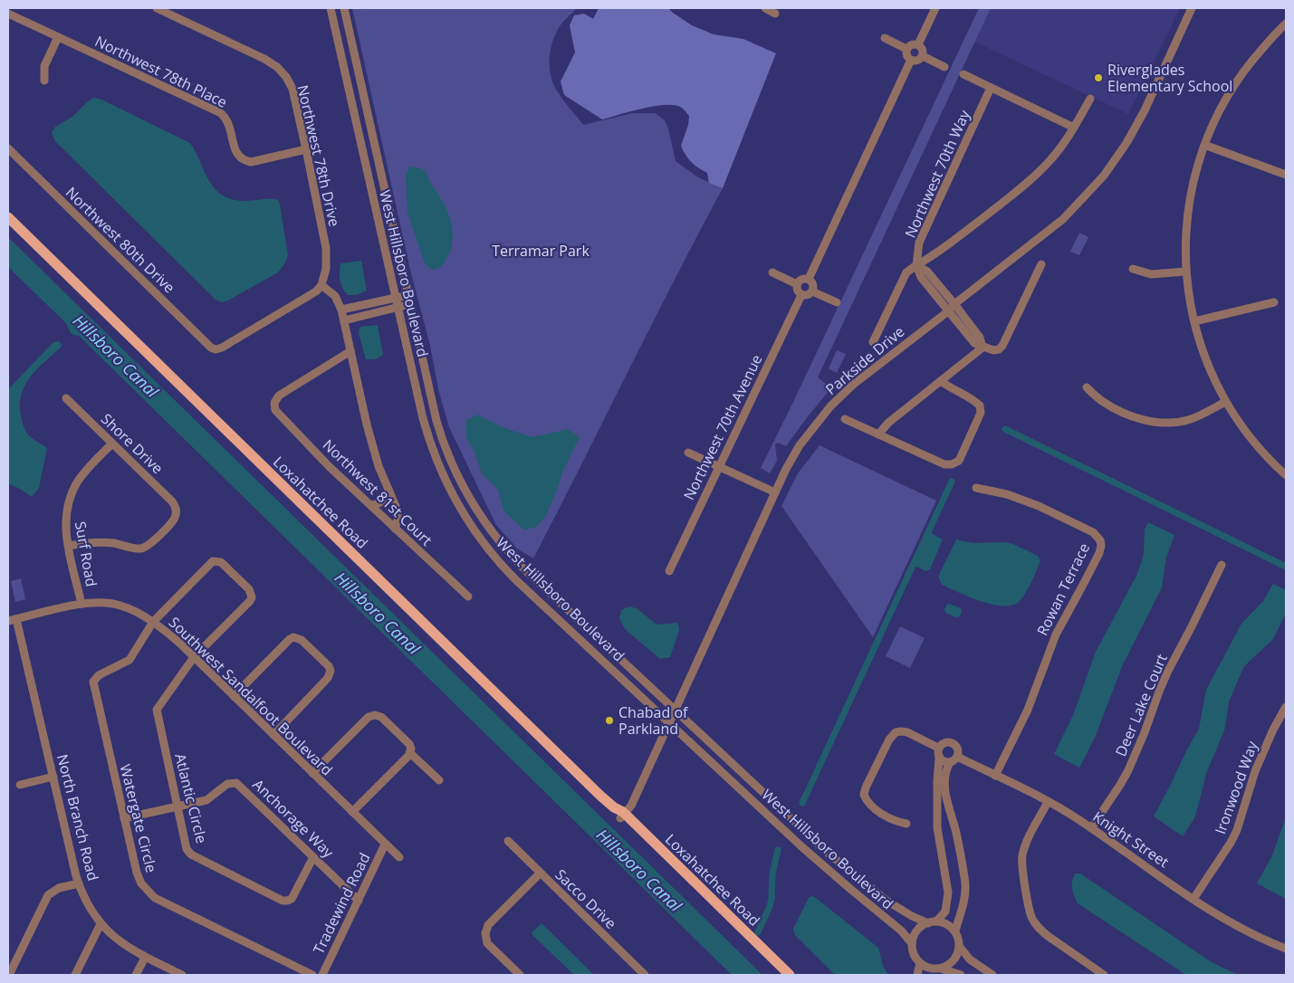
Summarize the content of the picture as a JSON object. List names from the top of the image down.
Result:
{
  "streets": {
    "main road": ["Loxahatchee Road"],
    "street": [
      "Northwest 78th Place",
      "Northwest 78th Drive",
      "Northwest 70th Way",
      "Northwest 80th Drive",
      "West Hillsboro Boulevard",
      "Parkside Drive",
      "Northwest 70th Avenue",
      "Shore Drive",
      "Northwest 81st Court",
      "Surf Road",
      "Rowan Terrace",
      "Southwest Sandalfoot Boulevard",
      "Deer Lake Court",
      "Ironwood Way",
      "Atlantic Circle",
      "North Branch Road",
      "Watergate Circle",
      "Anchorage Way",
      "Knight Street",
      "Sacco Drive",
      "Tradewind Road"
    ]
  },
  "crossings": [
    ["Northwest 78th Place", "Northwest 78th Drive"],
    ["Northwest 78th Drive", "Northwest 80th Drive"],
    ["West Hillsboro Boulevard", "Parkside Drive"],
    ["Parkside Drive", "Loxahatchee Road"],
    ["Shore Drive", "Surf Road"],
    ["Surf Road", "Southwest Sandalfoot Boulevard"],
    ["Rowan Terrace", "Knight Street"],
    ["Southwest Sandalfoot Boulevard", "Atlantic Circle"],
    ["Southwest Sandalfoot Boulevard", "North Branch Road"],
    ["Southwest Sandalfoot Boulevard", "Watergate Circle"],
    ["Southwest Sandalfoot Boulevard", "Tradewind Road"],
    ["Deer Lake Court", "Knight Street"],
    ["Ironwood Way", "Knight Street"],
    ["Atlantic Circle", "Watergate Circle"],
    ["Atlantic Circle", "Anchorage Way"],
    ["Watergate Circle", "Anchorage Way"],
    ["Anchorage Way", "Tradewind Road"]
  ],
  "water": ["Hillsboro Canal"],
  "parks": ["Terramar Park"],
  "places": ["Riverglades Elementary School", "Chabad of Parkland"]
}
